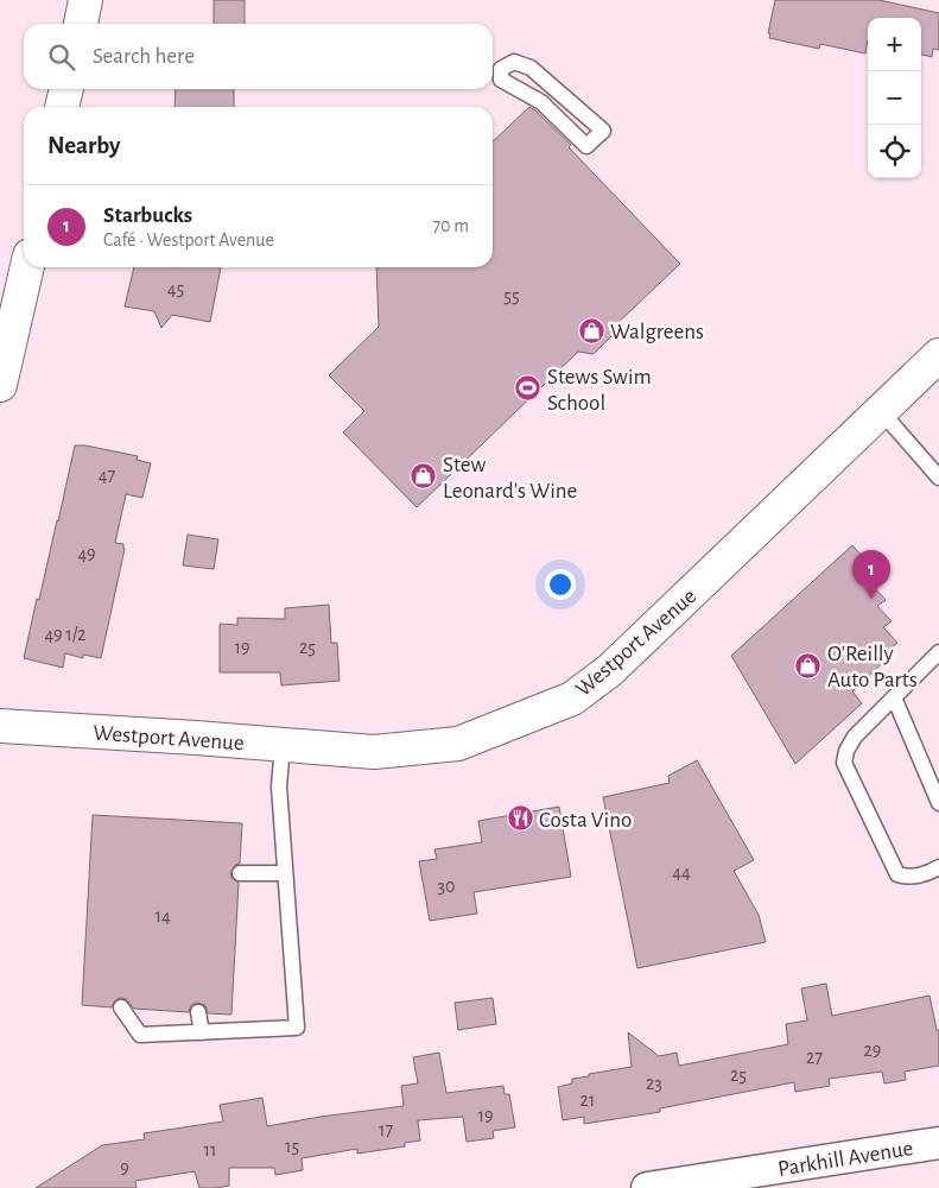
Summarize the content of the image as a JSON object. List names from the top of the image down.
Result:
{
  "streets": {
    "main road": ["Westport Avenue"],
    "street": ["Parkhill Avenue"]
  },
  "places": {
    "shop": ["Walgreens", "Stew Leonard's Wine", "O'Reilly Auto Parts"],
    "sports": ["Stews Swim School"],
    "restaurant": ["Costa Vino"]
  },
  "house_numbers": [
    "45",
    "55",
    "47",
    "49",
    "49 1/2",
    "19",
    "25",
    "44",
    "30",
    "14",
    "29",
    "27",
    "25",
    "23",
    "21",
    "19",
    "17",
    "15",
    "11",
    "9"
  ],
  "page": {
    "map_buttons": ["+", "−"],
    "search": "Search here",
    "heading": "Nearby",
    "list": [
      {
        "mark": "1",
        "name": "Starbucks",
        "note": "Café · Westport Avenue",
        "value": "70 m"
      }
    ],
    "pins": "1"
  }
}
